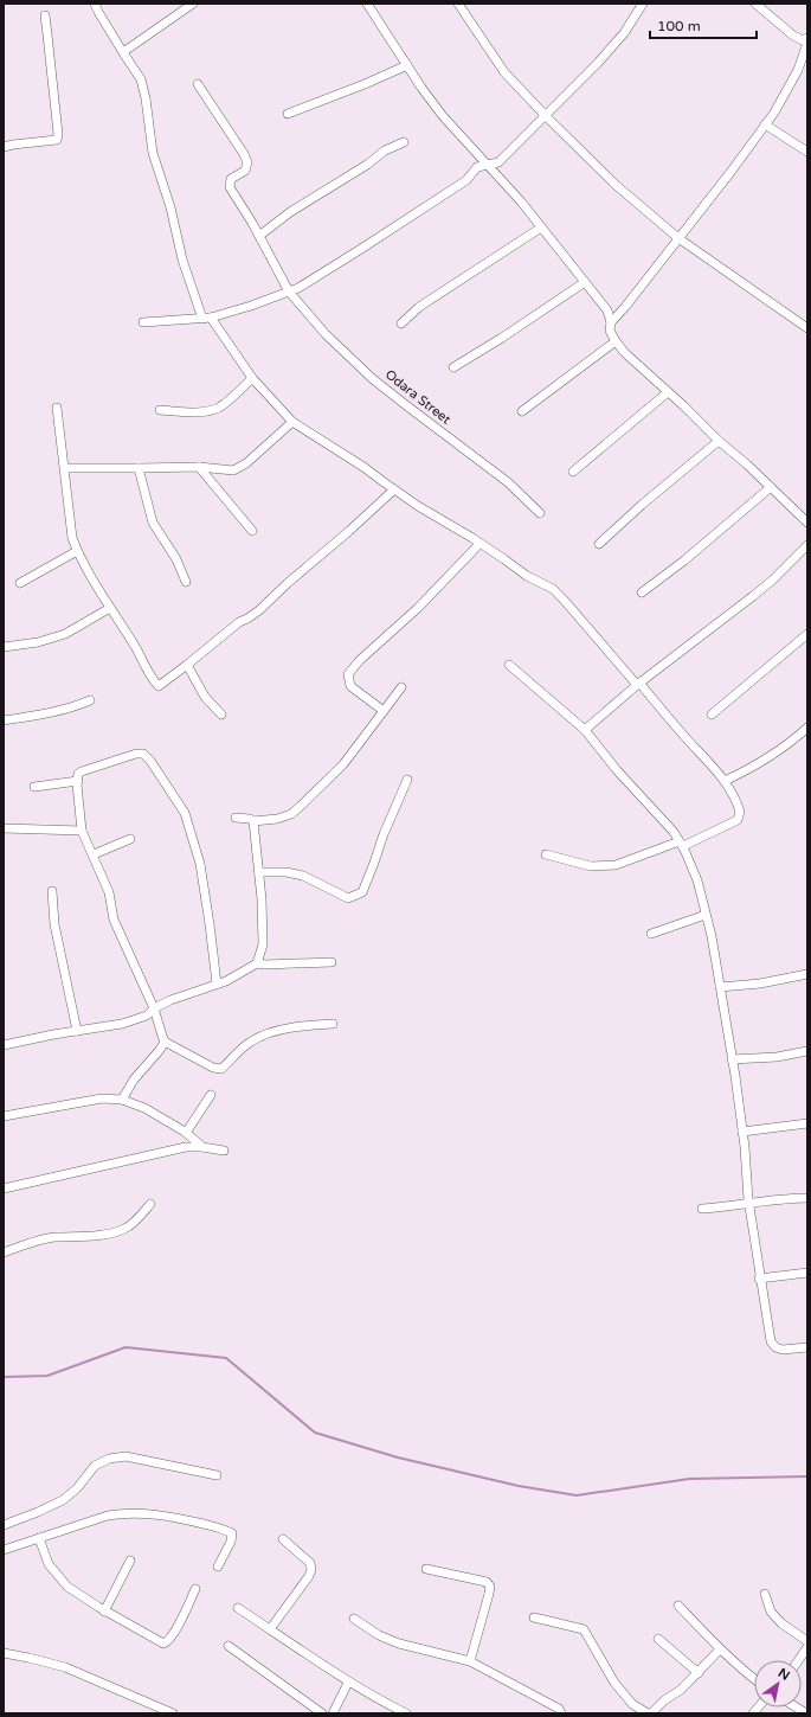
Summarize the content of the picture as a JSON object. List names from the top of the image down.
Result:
{
  "streets": {
    "street": ["Odara Street"]
  },
  "scale_bar": "100 m",
  "north": "top right"
}
